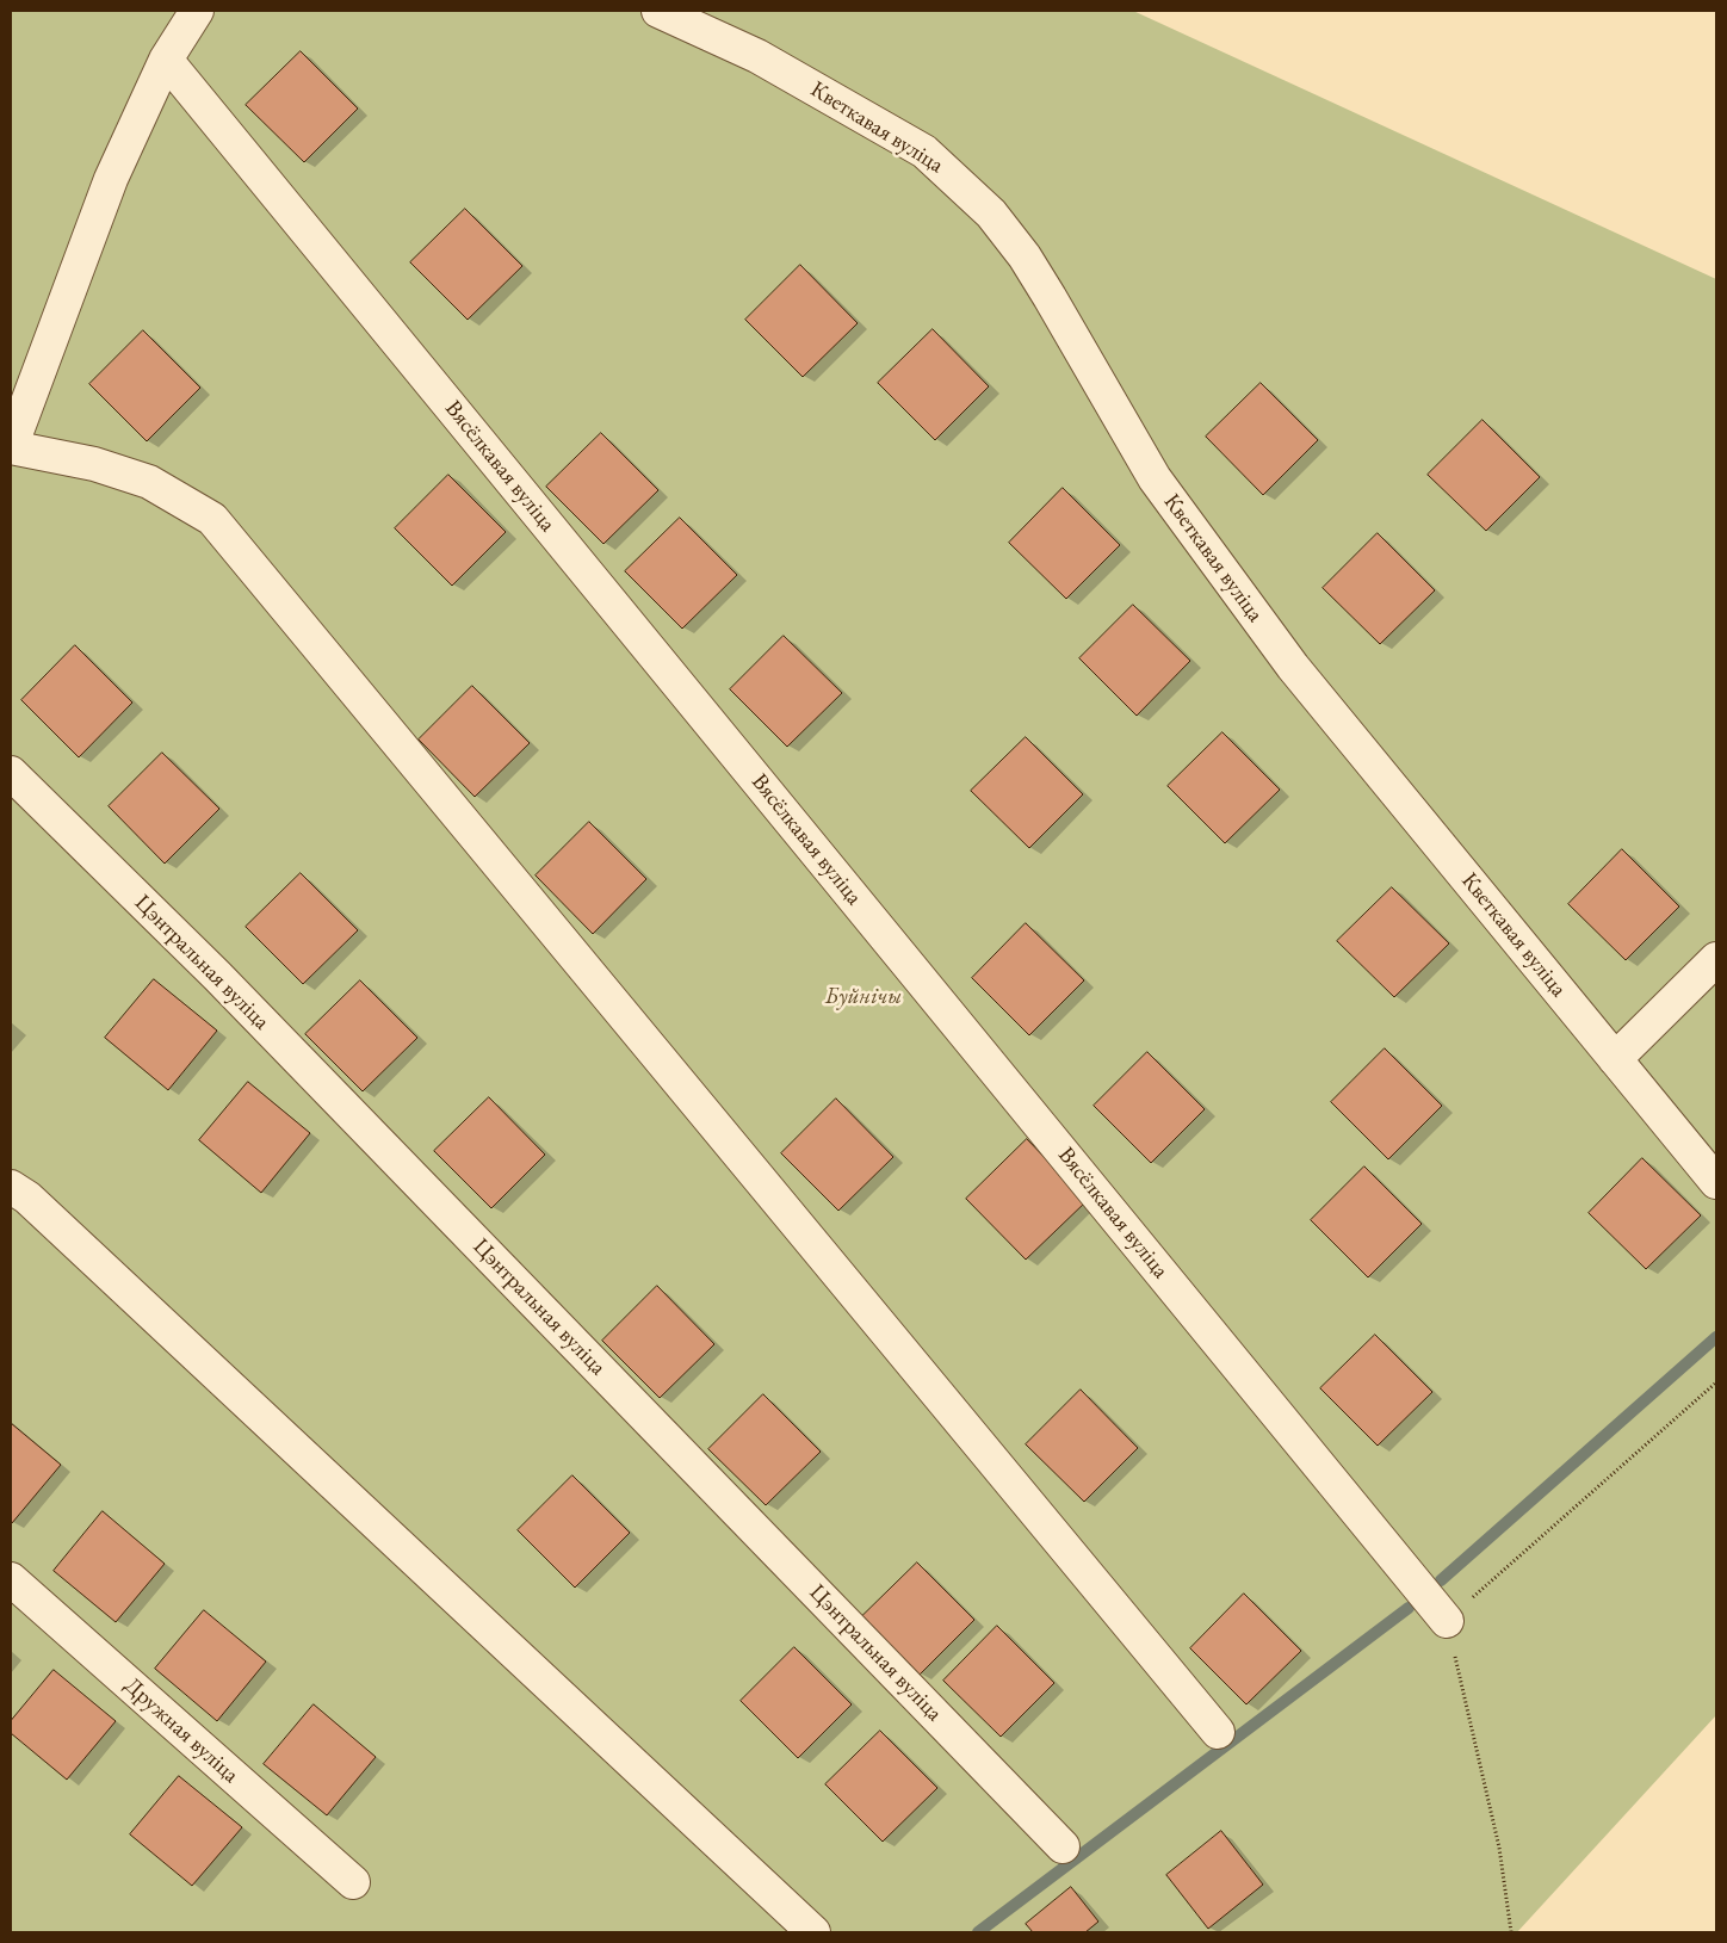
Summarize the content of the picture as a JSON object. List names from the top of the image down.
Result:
{
  "streets": {
    "street": [
      "Кветкавая вуліца",
      "Вясёлкавая вуліца",
      "Цэнтральная вуліца",
      "Дружная вуліца"
    ]
  },
  "parks": ["Буйнічы"]
}
